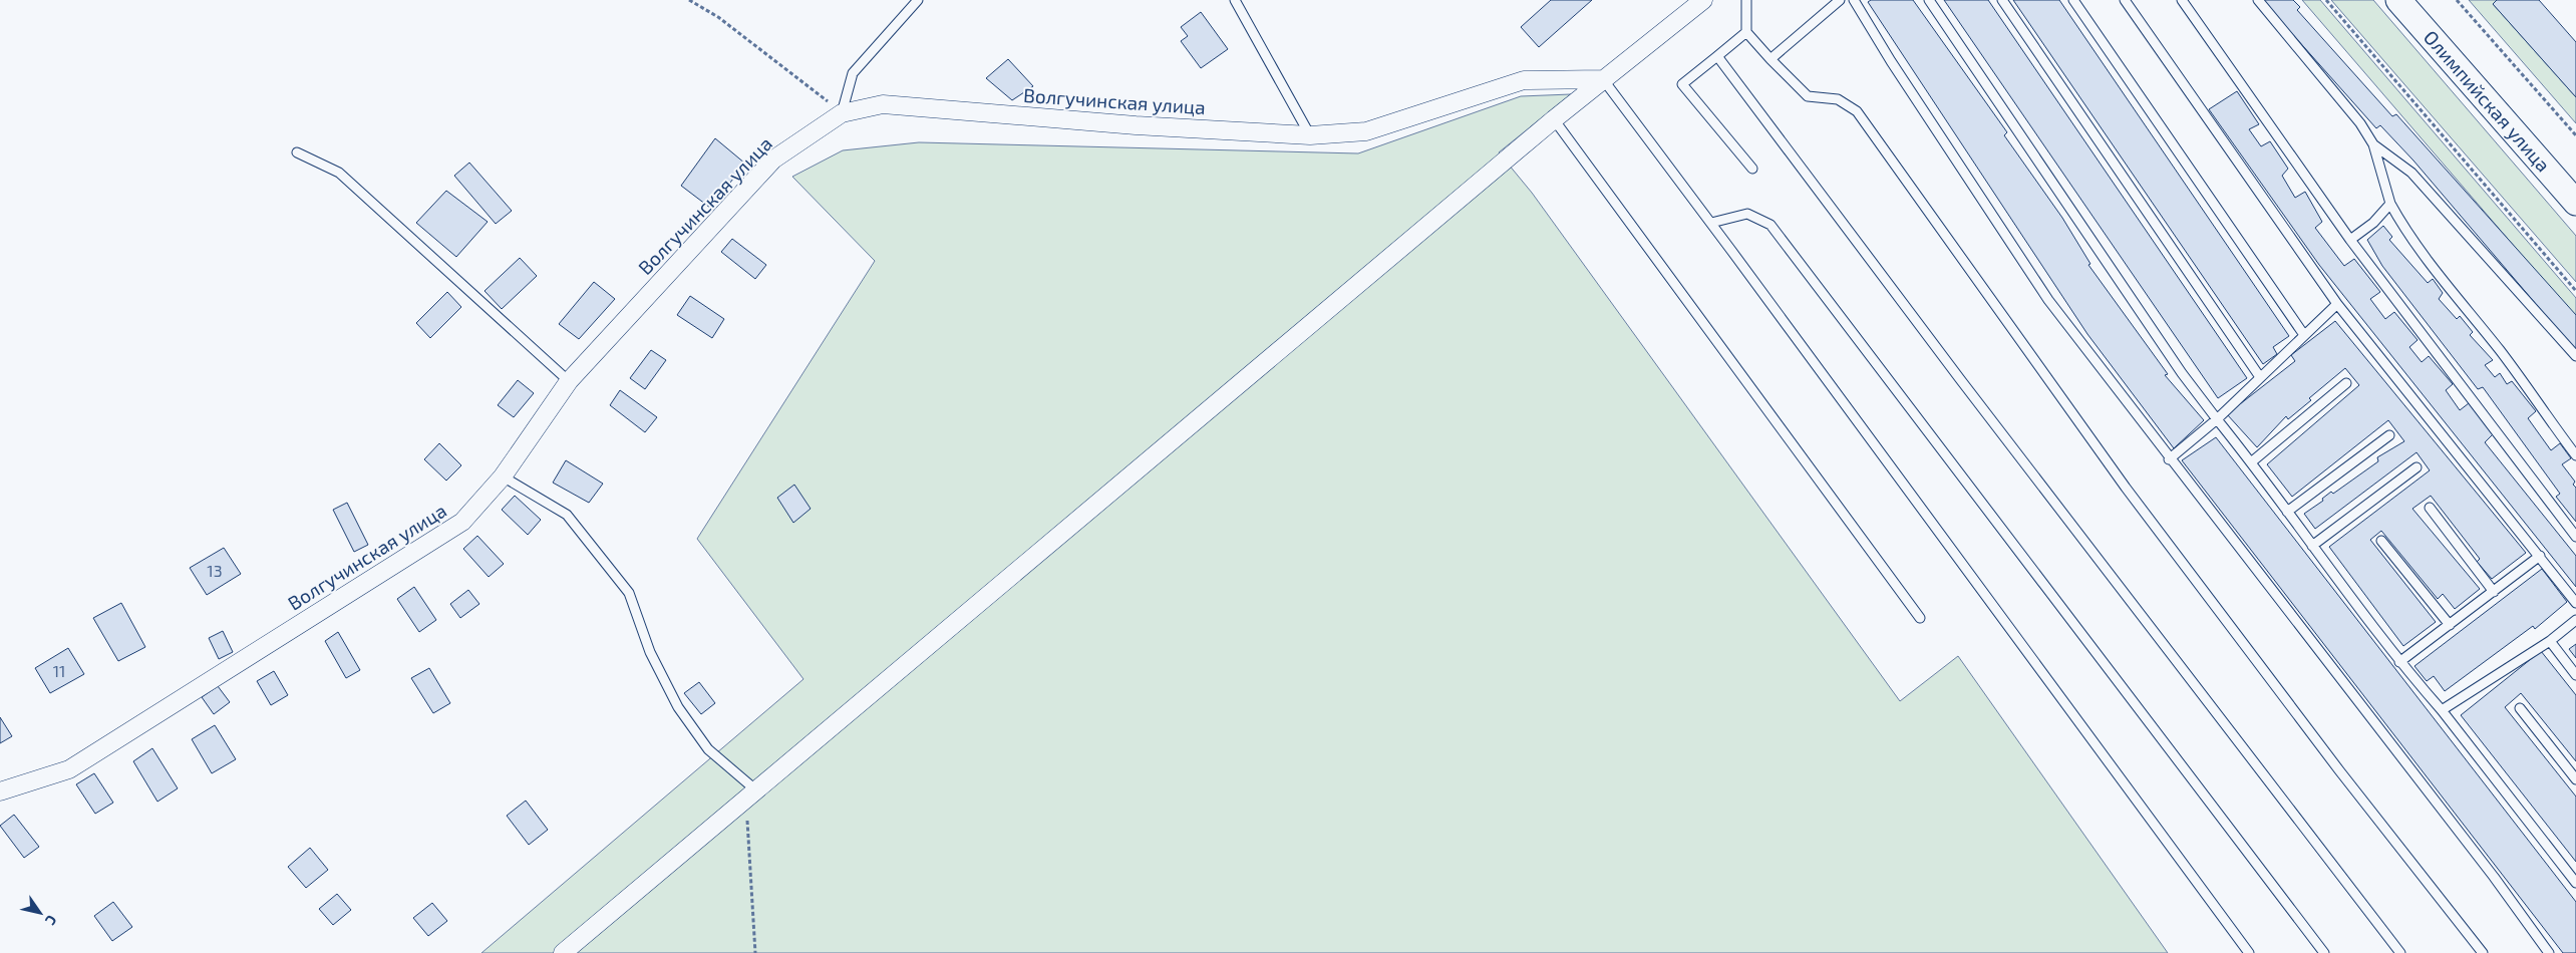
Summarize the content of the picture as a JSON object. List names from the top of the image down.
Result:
{
  "streets": {
    "main road": ["Олимпийская улица"],
    "street": ["Волгучинская улица"]
  },
  "house_numbers": ["13", "11"],
  "north": "bottom right"
}
